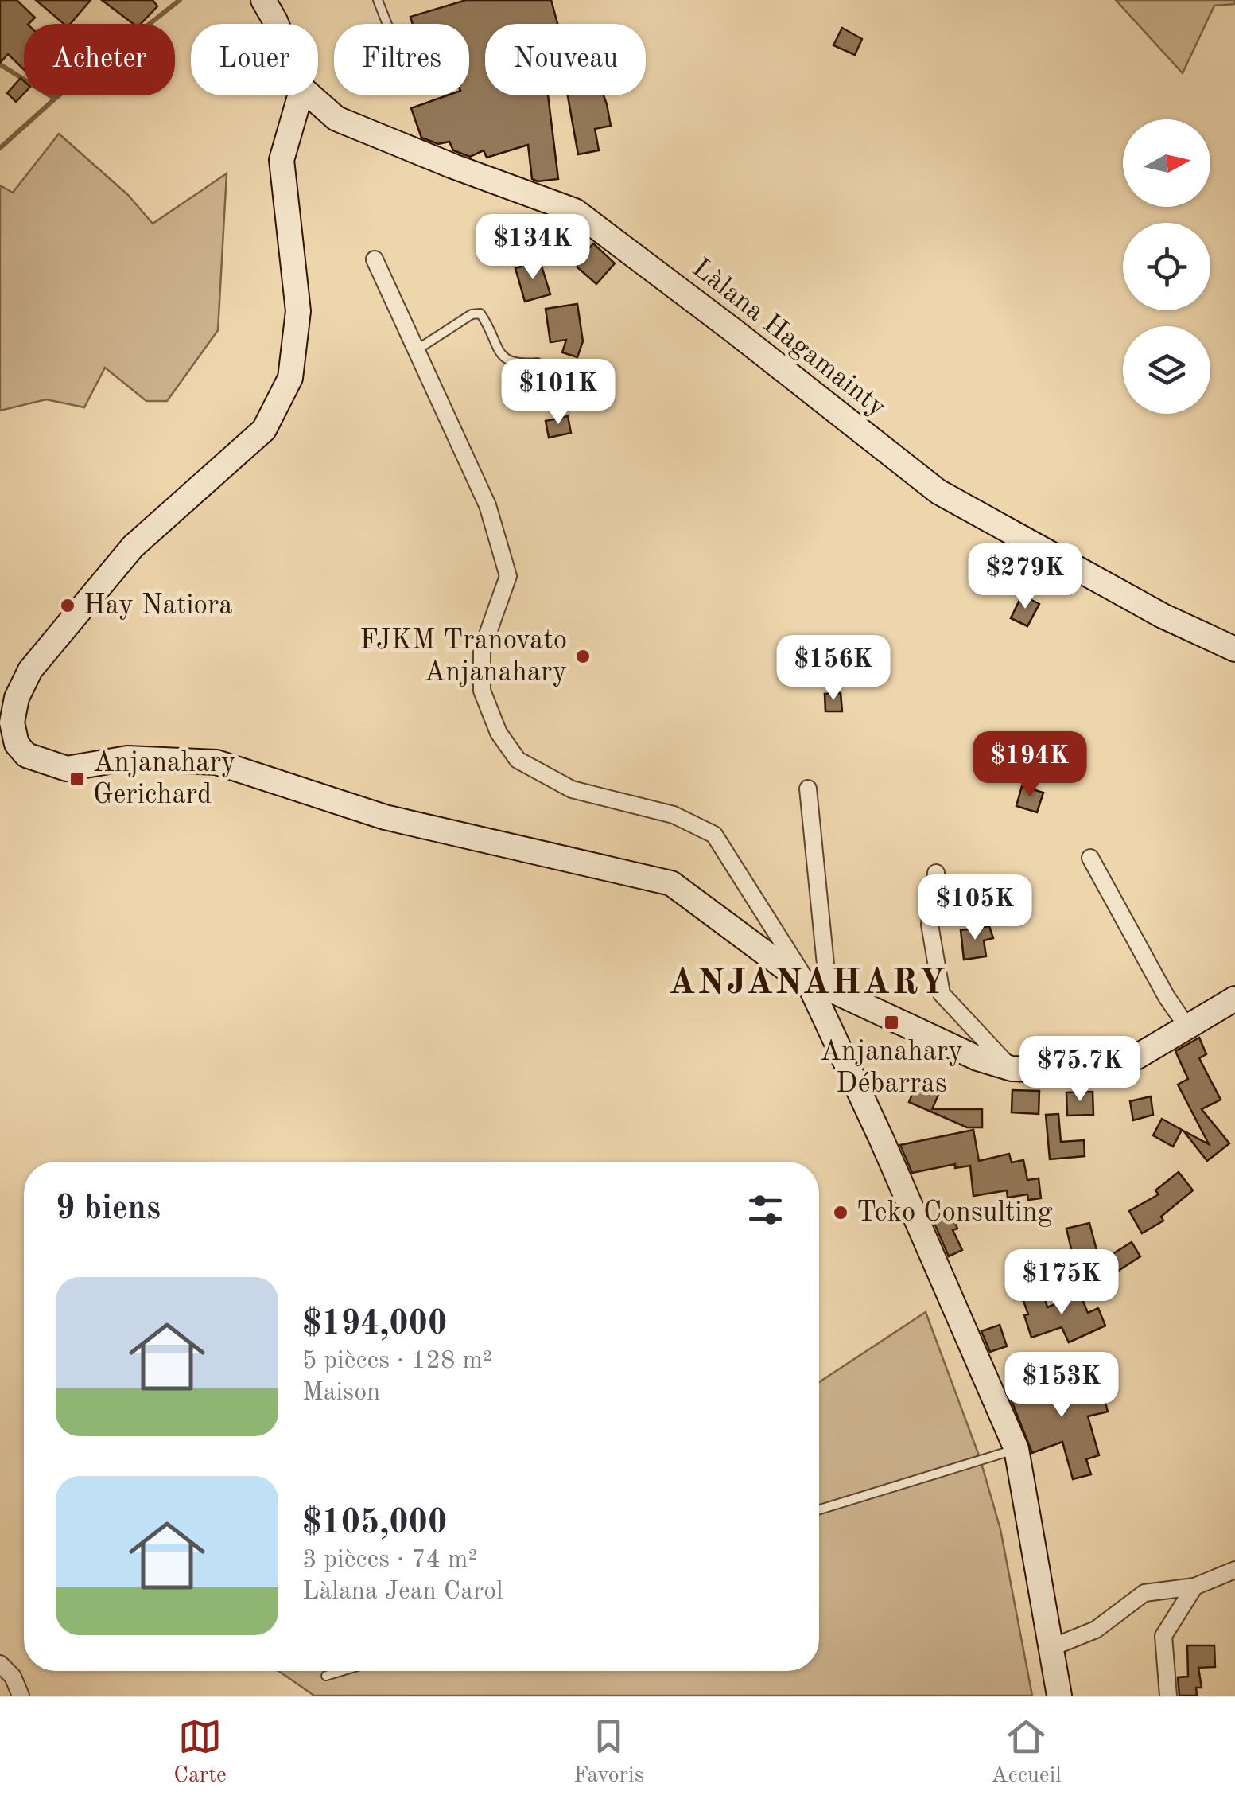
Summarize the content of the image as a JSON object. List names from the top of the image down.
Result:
{
  "streets": {
    "main road": ["Làlana Hagamainty"]
  },
  "districts": ["ANJANAHARY"],
  "places": {
    "other": ["Hay Natiora", "FJKM Tranovato Anjanahary", "Teko Consulting"],
    "transit": ["Anjanahary Gerichard", "Anjanahary Débarras"]
  },
  "north": "right",
  "page": {
    "chip": [
      "Acheter",
      "Louer",
      "Filtres",
      "Nouveau"
    ],
    "price": [
      "$134K",
      "$101K",
      "$279K",
      "$156K",
      "$194K",
      "$105K",
      "$75.7K",
      "$175K",
      "$153K"
    ],
    "heading": "9 biens",
    "list": [
      {
        "name": "$194,000",
        "note": "5 pièces · 128 m² · Maison"
      },
      {
        "name": "$105,000",
        "note": "3 pièces · 74 m² · Làlana Jean Carol"
      }
    ],
    "tabs": ["Carte", "Favoris", "Accueil"]
  }
}
